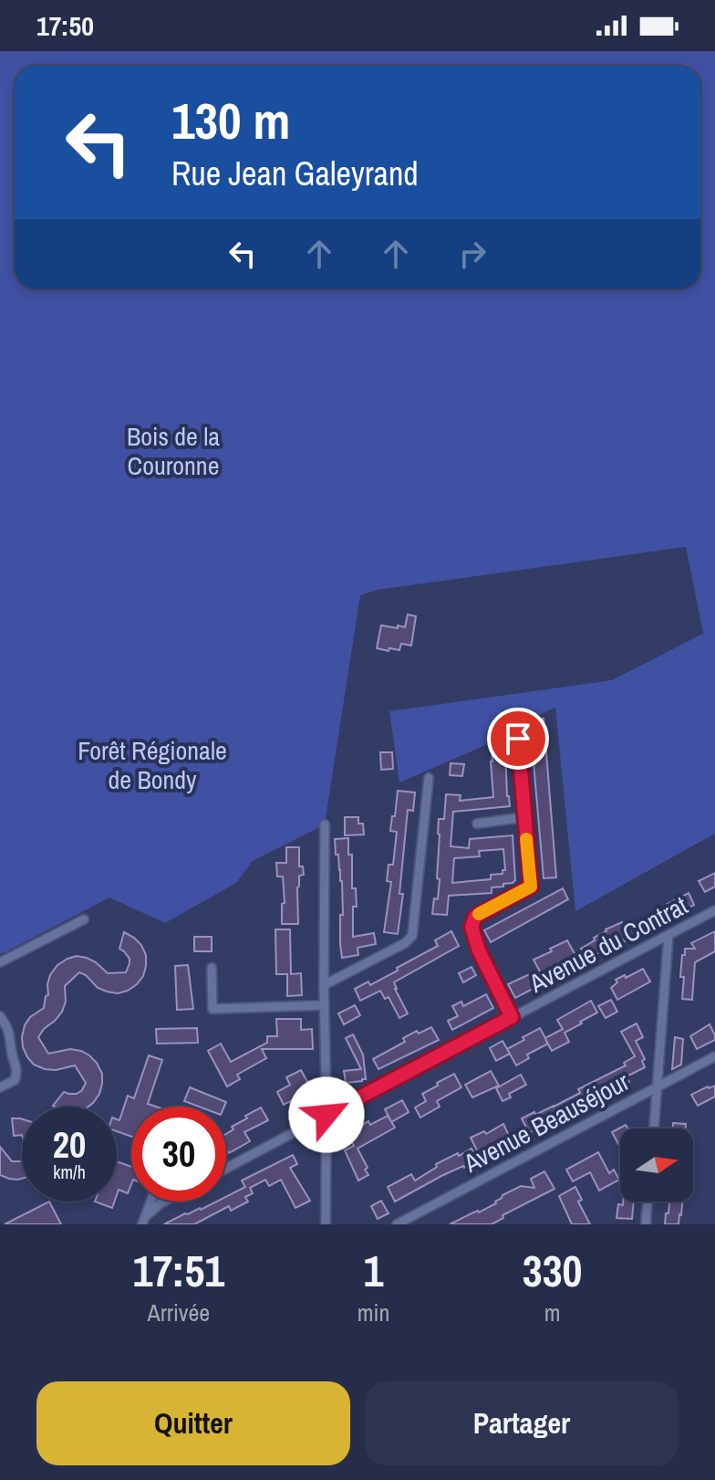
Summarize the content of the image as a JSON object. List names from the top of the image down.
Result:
{
  "streets": {
    "street": ["Avenue du Contrat", "Avenue Beauséjour"]
  },
  "parks": ["Bois de la Couronne", "Forêt Régionale de Bondy"],
  "north": "right",
  "page": {
    "status": "17:50",
    "turn": ["130 m", "Rue Jean Galeyrand"],
    "speed": "20 km/h",
    "limit": "30",
    "eta": [
      "17:51",
      "Arrivée",
      "1",
      "min",
      "330",
      "m"
    ],
    "buttons": ["Quitter", "Partager"]
  }
}
